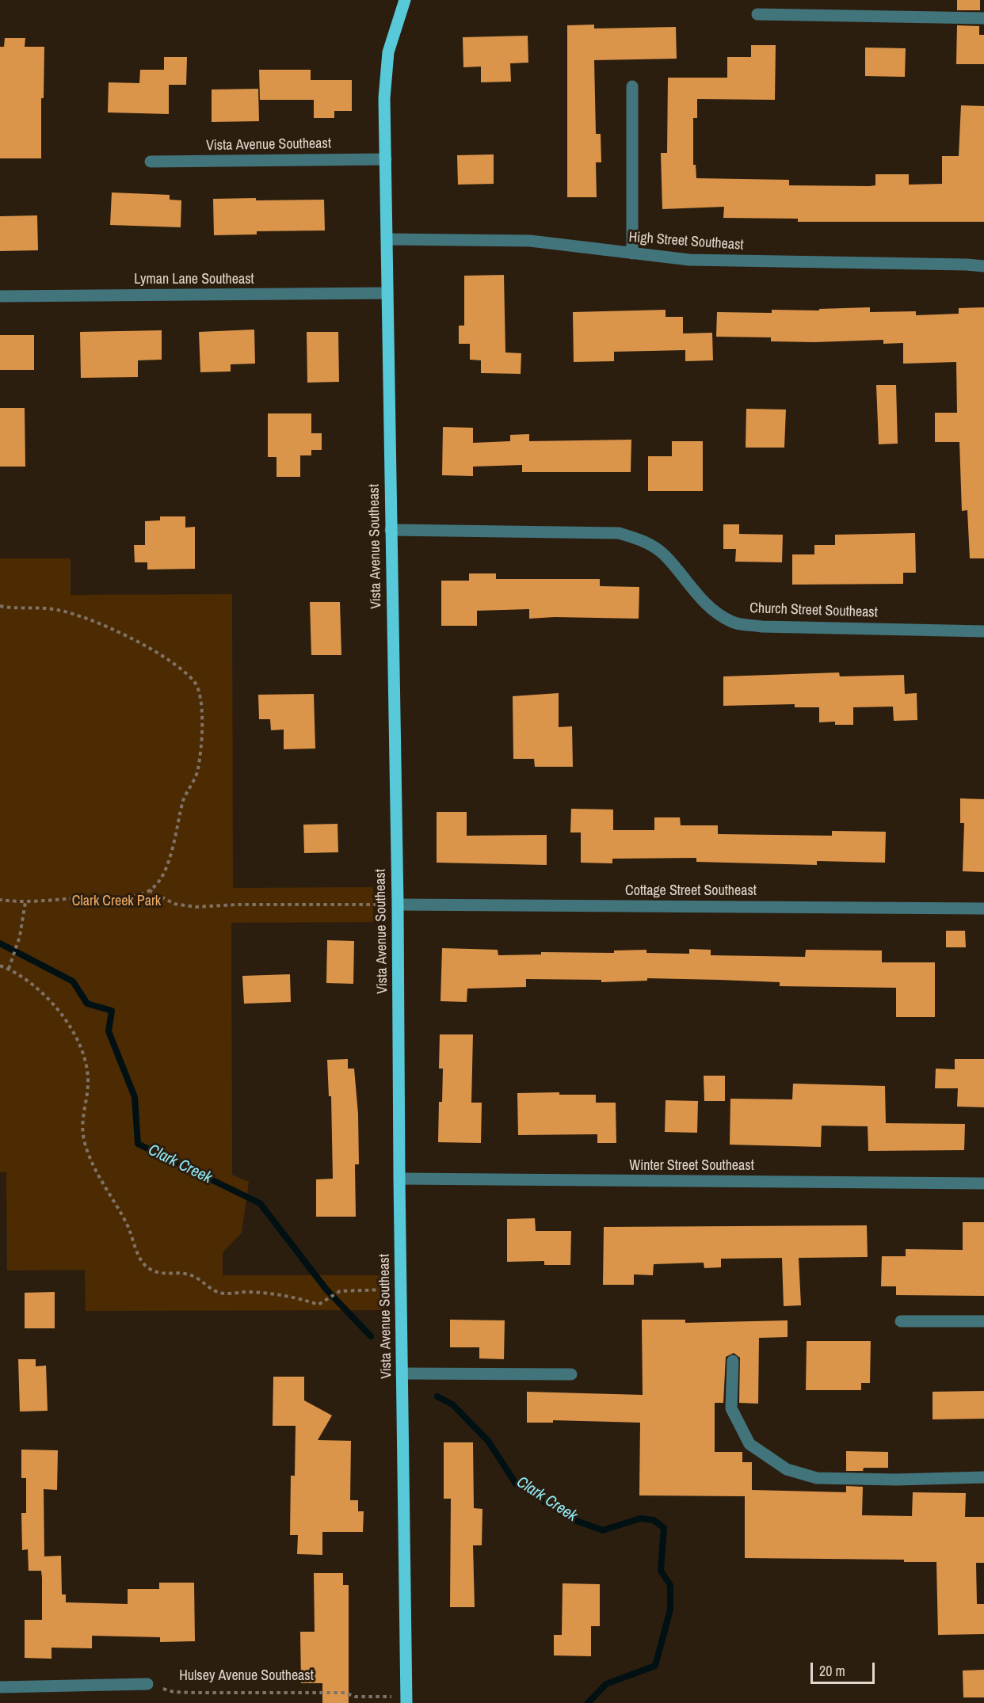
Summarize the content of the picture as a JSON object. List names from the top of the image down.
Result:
{
  "streets": {
    "main road": ["Vista Avenue Southeast"],
    "street": [
      "High Street Southeast",
      "Lyman Lane Southeast",
      "Church Street Southeast",
      "Cottage Street Southeast",
      "Winter Street Southeast"
    ],
    "path": ["Hulsey Avenue Southeast"]
  },
  "crossings": [
    ["Vista Avenue Southeast", "High Street Southeast"],
    ["Vista Avenue Southeast", "Lyman Lane Southeast"],
    ["Vista Avenue Southeast", "Church Street Southeast"],
    ["Vista Avenue Southeast", "Cottage Street Southeast"],
    ["Vista Avenue Southeast", "Winter Street Southeast"],
    ["Vista Avenue Southeast", "Hulsey Avenue Southeast"]
  ],
  "water": ["Clark Creek"],
  "parks": ["Clark Creek Park"],
  "scale_bar": "20 m"
}
